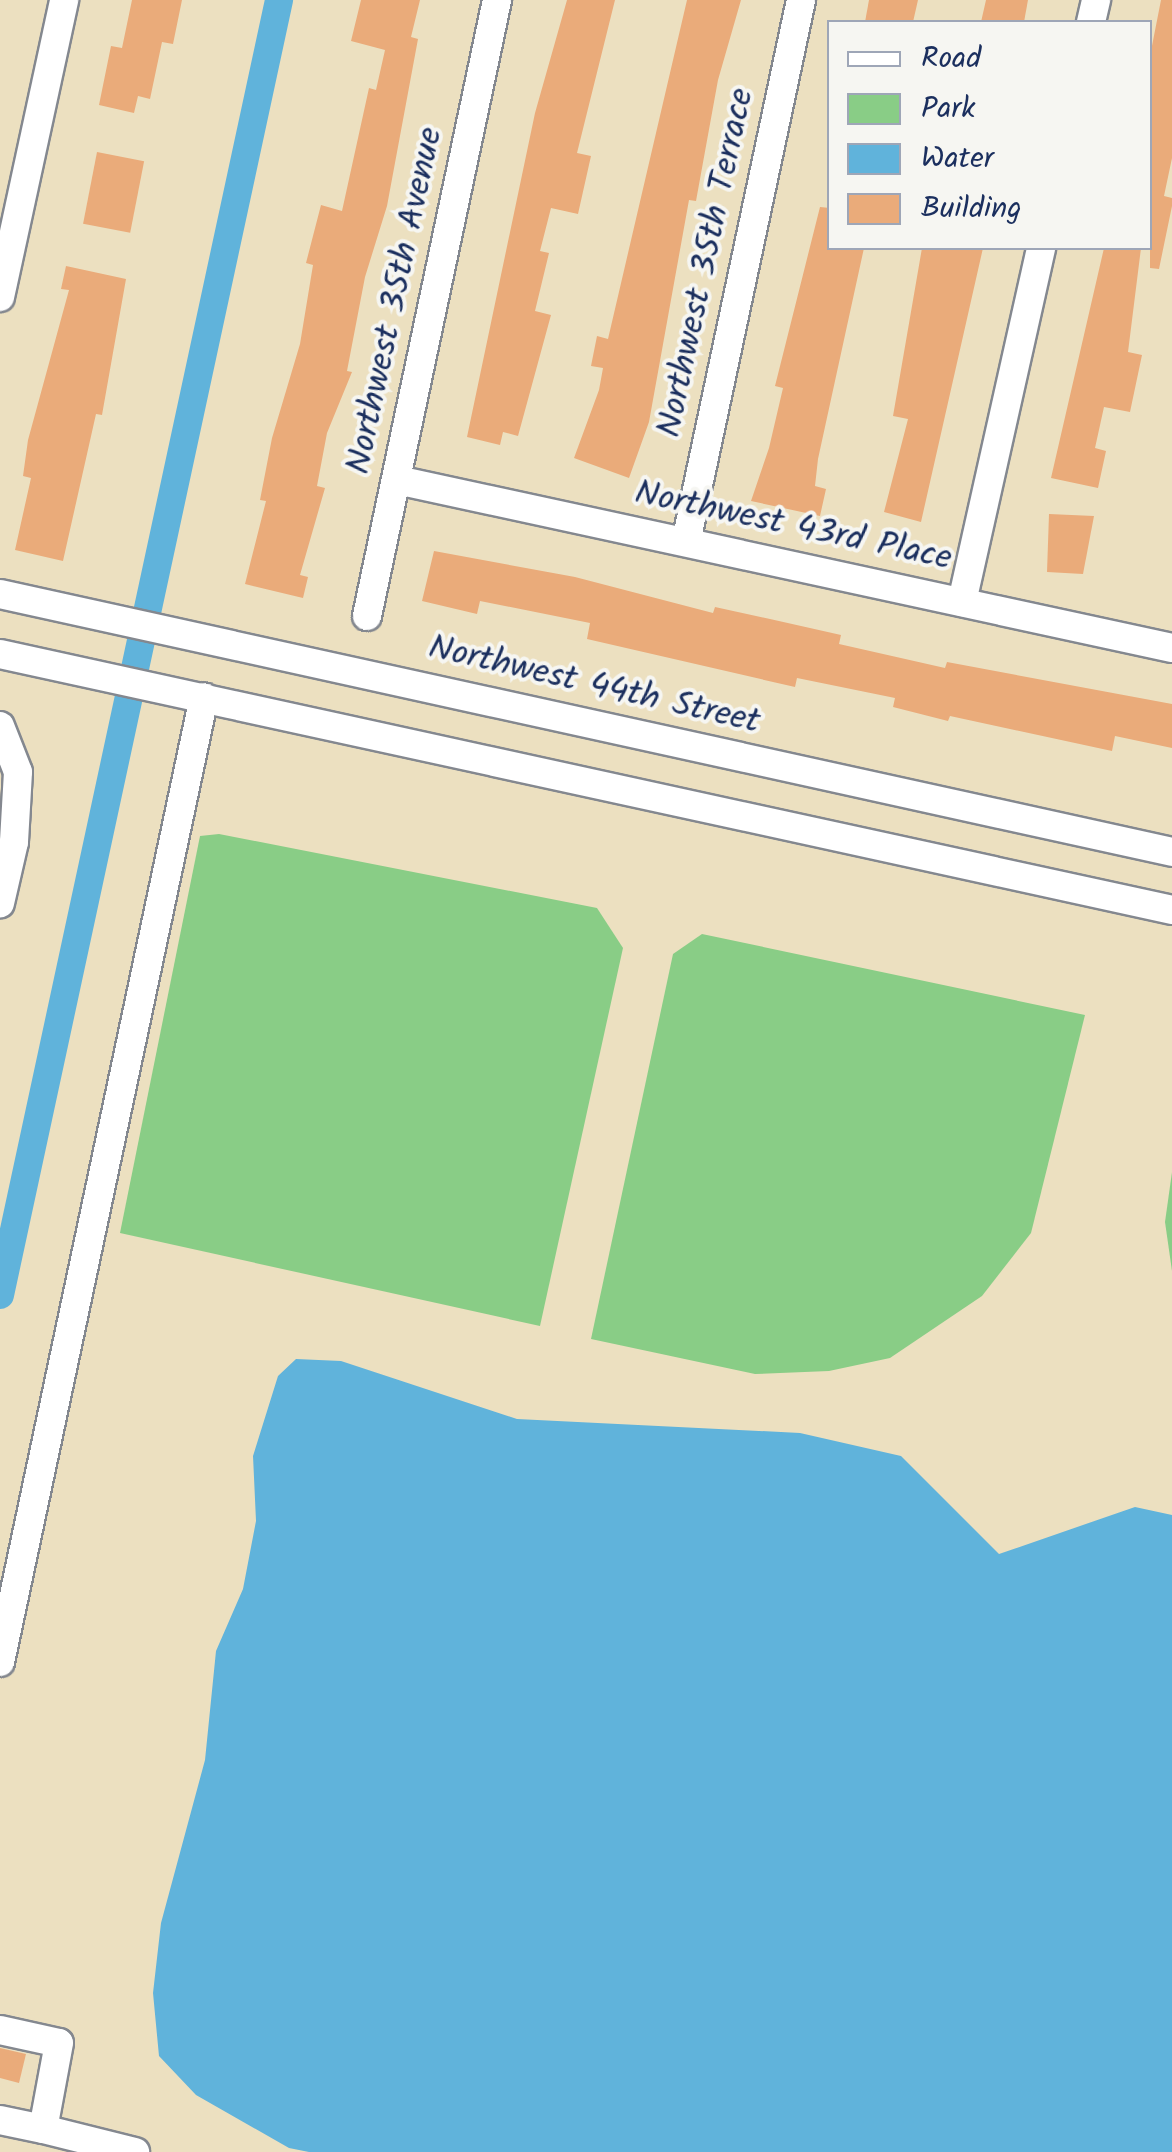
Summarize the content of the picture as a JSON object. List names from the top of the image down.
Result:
{
  "streets": {
    "street": [
      "Northwest 35th Terrace",
      "Northwest 35th Avenue",
      "Northwest 43rd Place",
      "Northwest 44th Street"
    ]
  },
  "crossings": [
    ["Northwest 35th Terrace", "Northwest 43rd Place"],
    ["Northwest 35th Avenue", "Northwest 43rd Place"]
  ],
  "legend": [
    "Road",
    "Park",
    "Water",
    "Building"
  ]
}
